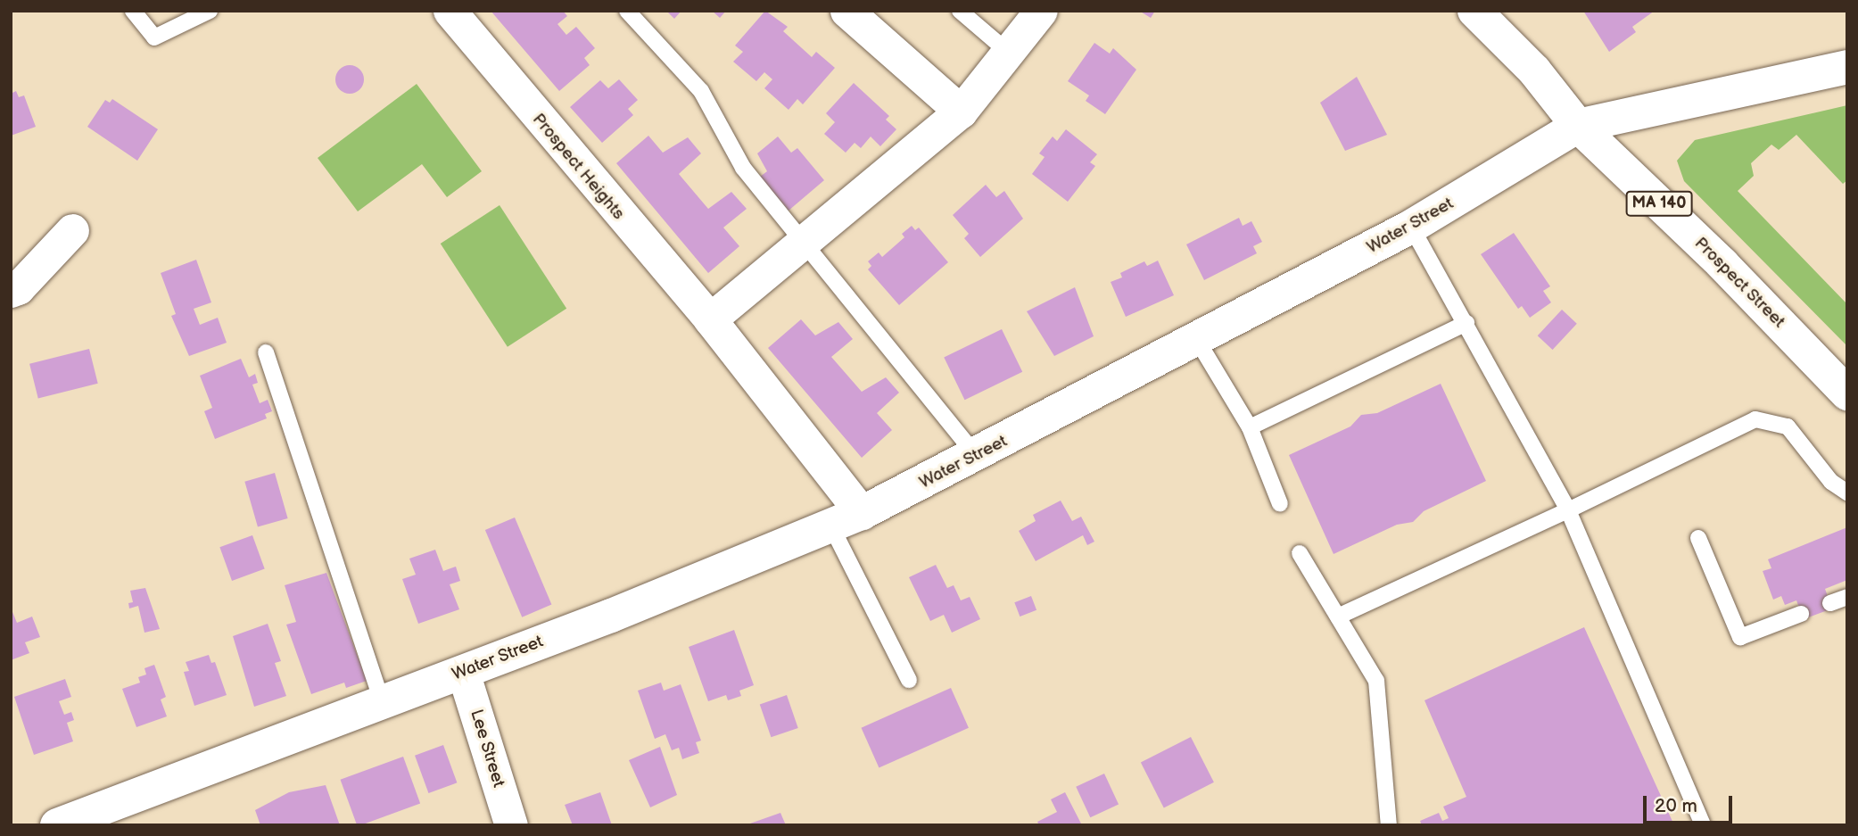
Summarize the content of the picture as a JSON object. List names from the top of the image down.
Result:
{
  "streets": {
    "street": [
      "Prospect Heights",
      "MA 140",
      "Water Street",
      "Prospect Street",
      "Lee Street"
    ]
  },
  "crossings": [
    ["Prospect Heights", "Water Street"],
    ["Water Street", "Prospect Street"],
    ["Water Street", "Lee Street"]
  ],
  "scale_bar": "20 m"
}
